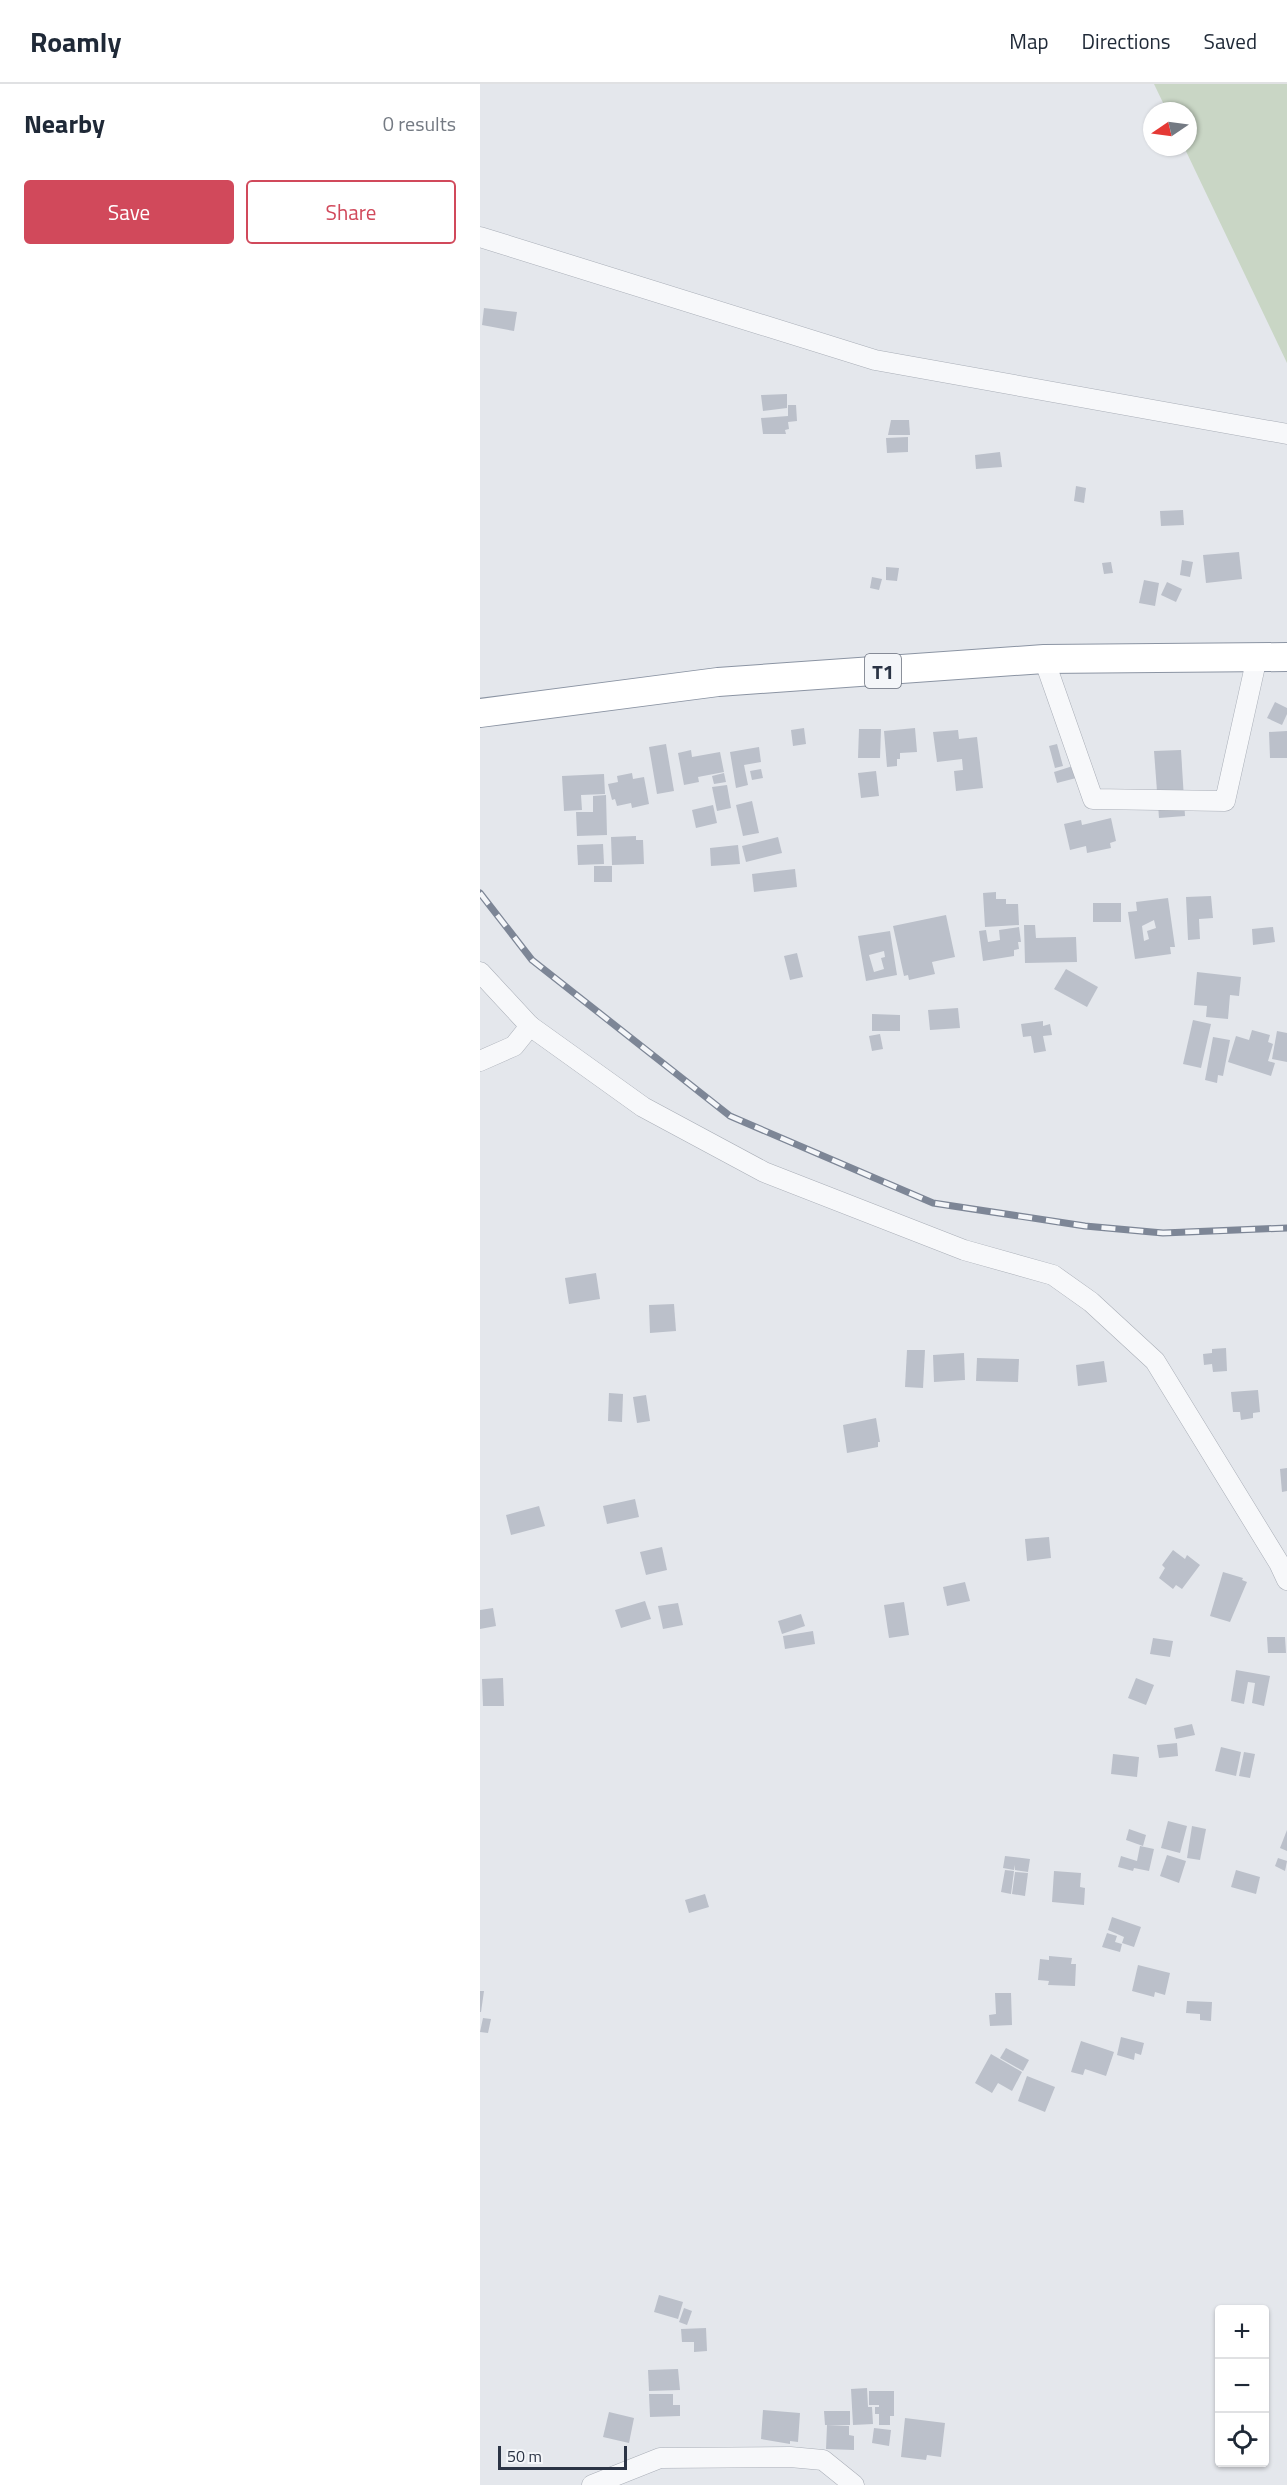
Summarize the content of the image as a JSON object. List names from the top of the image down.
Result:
{
  "streets": {
    "highway": ["T1"]
  },
  "scale_bar": "50 m",
  "north": "left",
  "page": {
    "header": "Roamly",
    "nav": ["Map", "Directions", "Saved"],
    "heading": ["Nearby", "0 results"],
    "buttons": ["Save", "Share"],
    "map_buttons": ["+", "−"],
    "scale": "50 m"
  }
}
